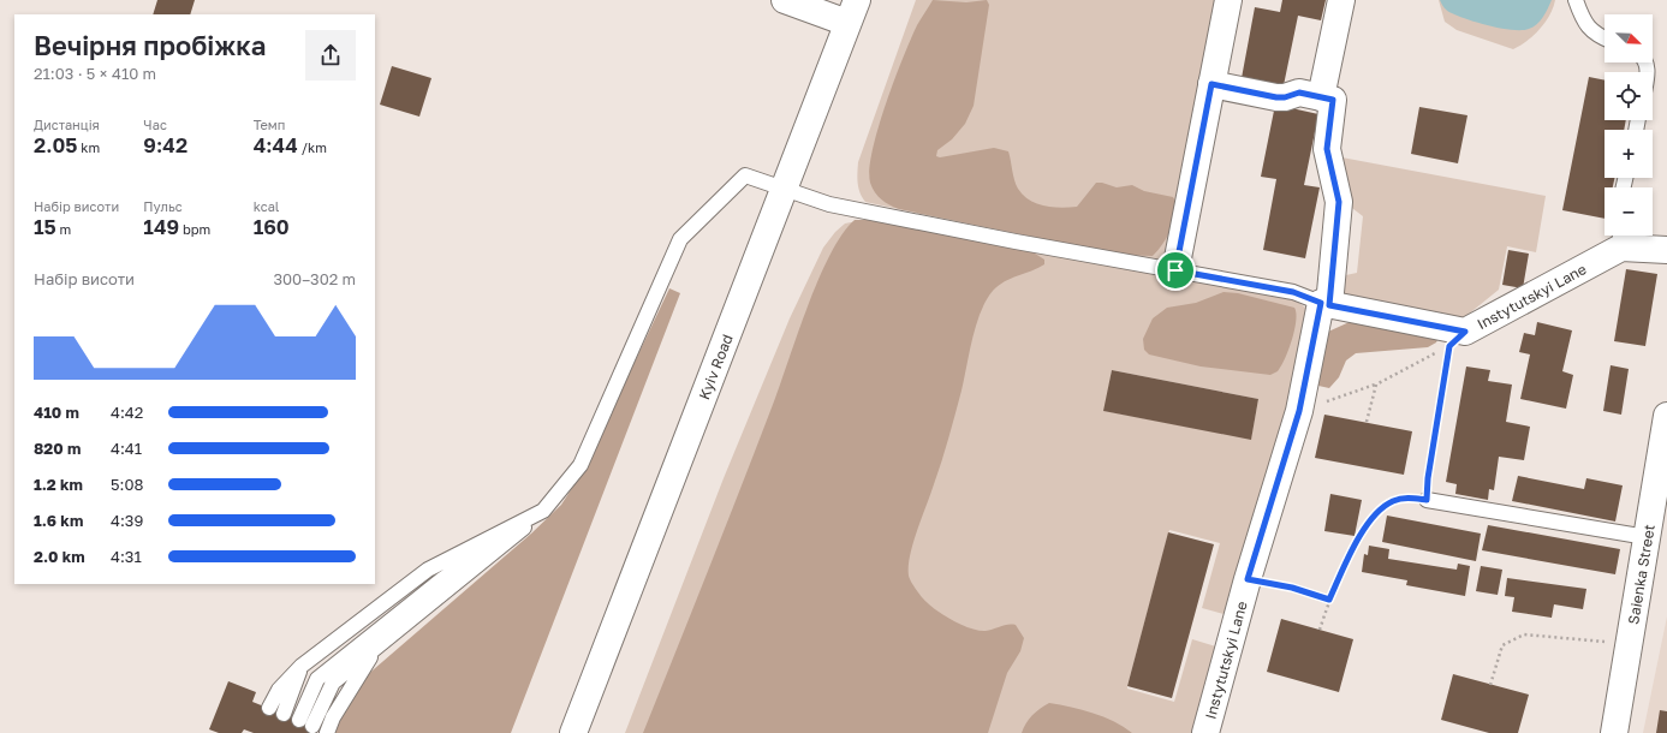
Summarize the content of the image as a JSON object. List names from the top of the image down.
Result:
{
  "streets": {
    "street": ["Instytutskyi Lane", "Kyiv Road", "Saienka Street"]
  },
  "north": "bottom right",
  "page": {
    "map_buttons": ["+", "−"],
    "heading": ["Вечірня пробіжка", "21:03 · 5 × 410 m"],
    "stats": [
      ["Дистанція", "2.05 km"],
      ["Час", "9:42"],
      ["Темп", "4:44 /km"],
      ["Набір висоти", "15 m"],
      ["Пульс", "149 bpm"],
      ["kcal", "160"]
    ],
    "chart": ["Набір висоти", "300–302 m"],
    "list": [
      {
        "name": "410 m",
        "note": "4:42"
      },
      {
        "name": "820 m",
        "note": "4:41"
      },
      {
        "name": "1.2 km",
        "note": "5:08"
      },
      {
        "name": "1.6 km",
        "note": "4:39"
      },
      {
        "name": "2.0 km",
        "note": "4:31"
      }
    ]
  }
}
